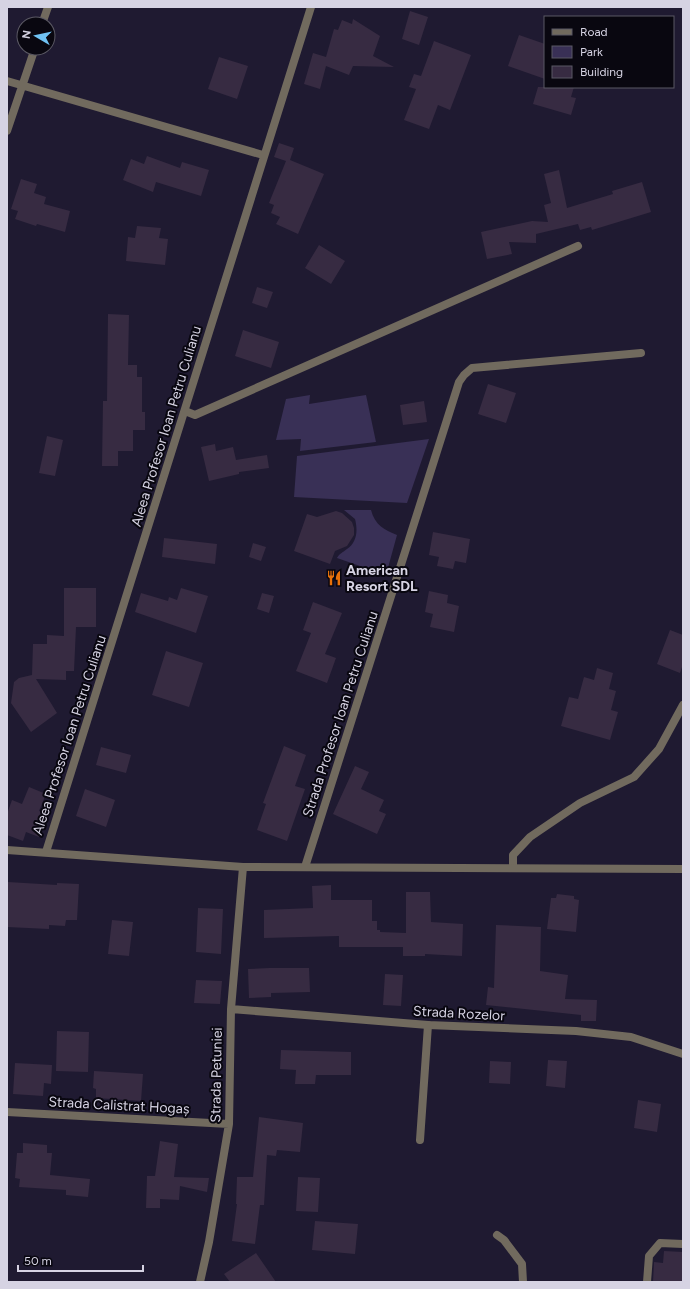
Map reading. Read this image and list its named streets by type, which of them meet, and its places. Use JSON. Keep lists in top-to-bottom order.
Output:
{
  "streets": {
    "street": [
      "Aleea Profesor Ioan Petru Culianu",
      "Strada Profesor Ioan Petru Culianu",
      "Strada Rozelor",
      "Strada Petuniei",
      "Strada Calistrat Hogaș"
    ]
  },
  "crossings": [
    ["Strada Rozelor", "Strada Petuniei"],
    ["Strada Petuniei", "Strada Calistrat Hogaș"]
  ],
  "places": {
    "restaurant": ["American Resort SDL"]
  },
  "legend": ["Road", "Park", "Building"],
  "scale_bar": "50 m",
  "north": "left"
}
